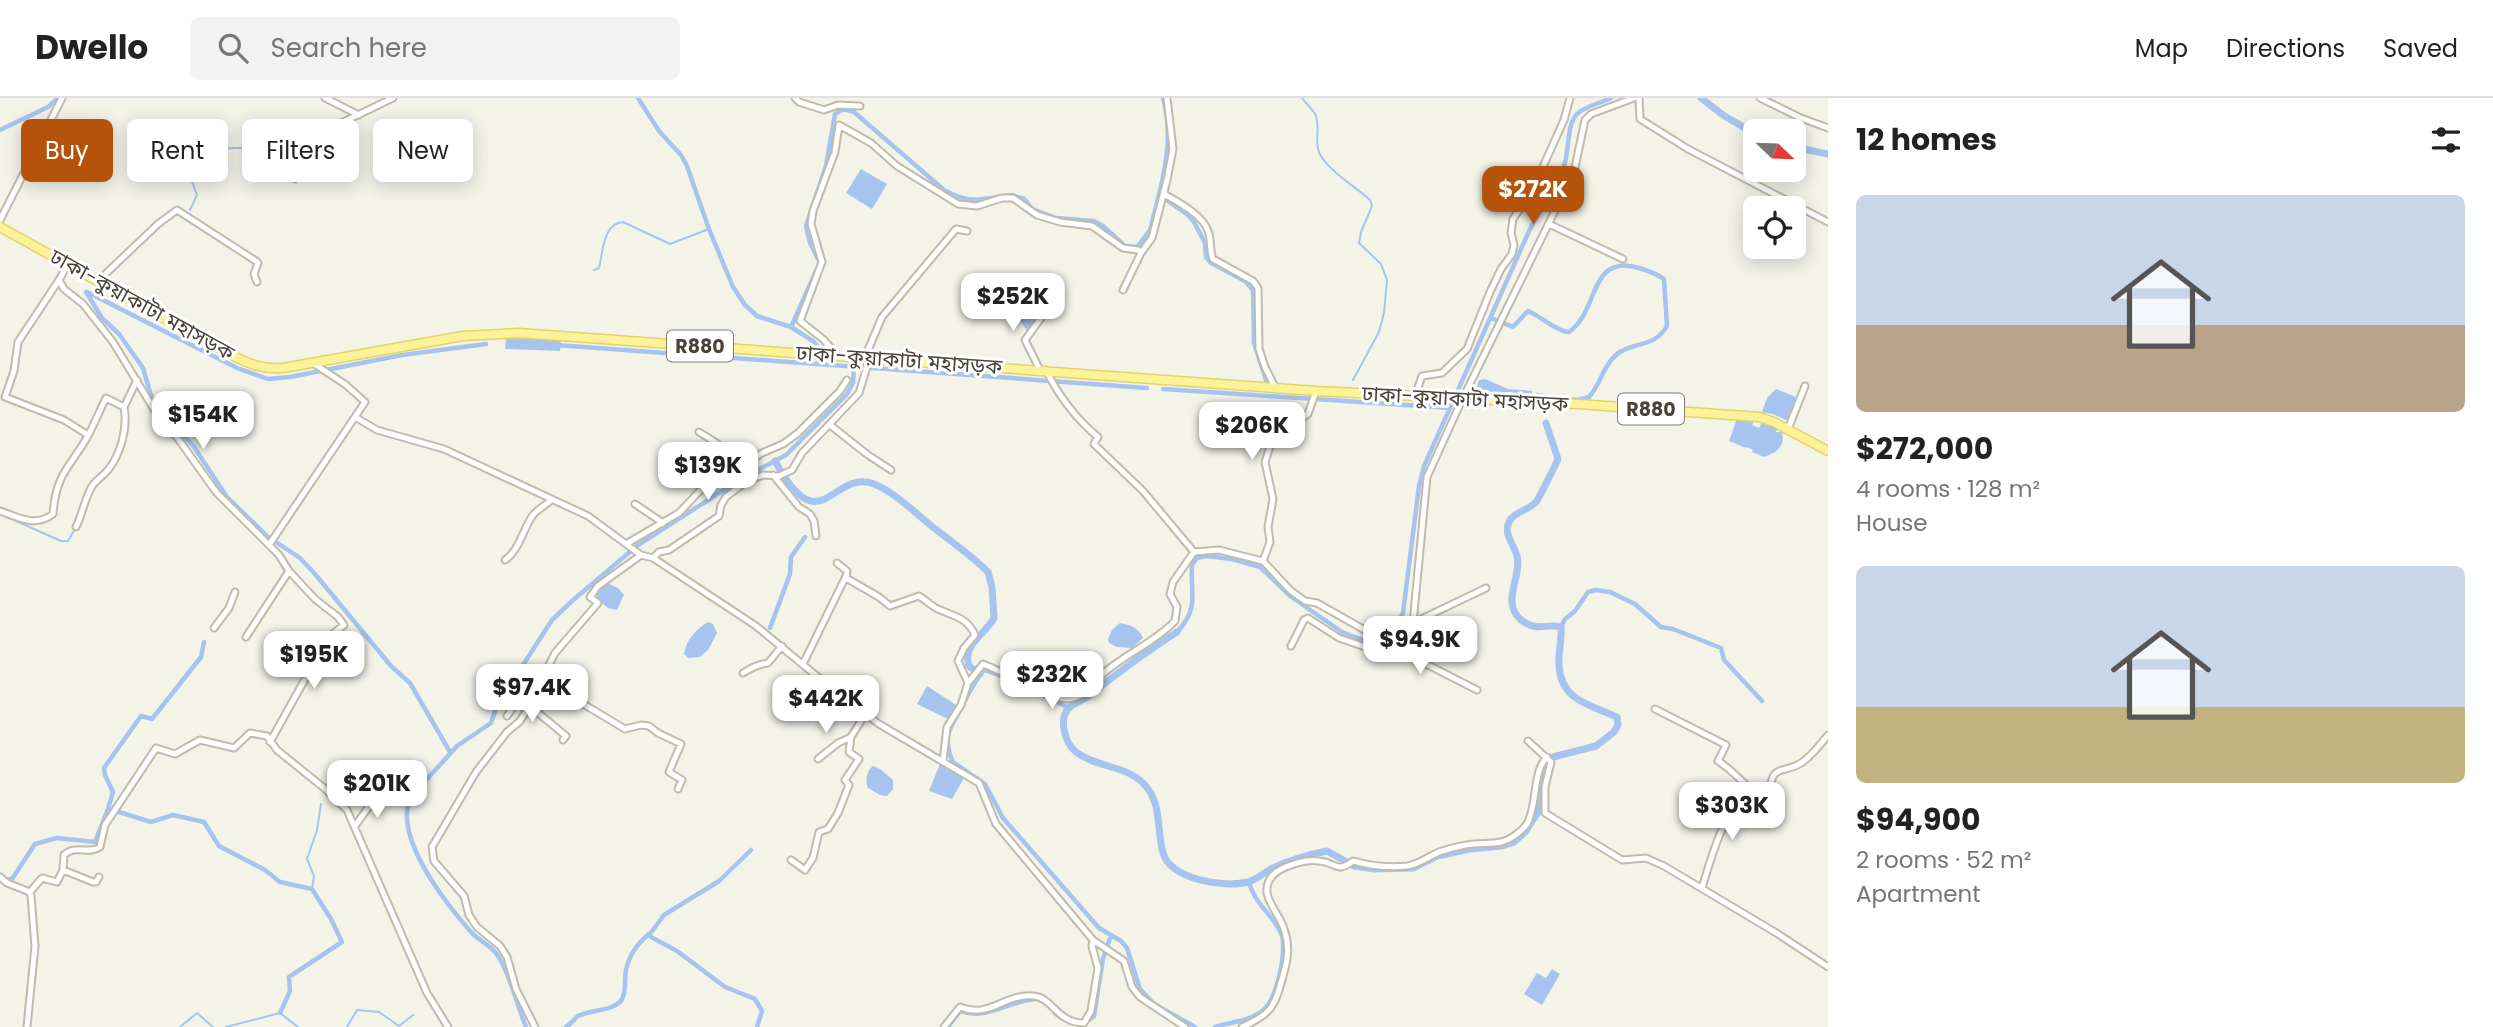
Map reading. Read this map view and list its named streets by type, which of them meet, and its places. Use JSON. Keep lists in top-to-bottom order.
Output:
{
  "streets": {
    "main road": ["ঢাকা-কুয়াকাটা মহাসড়ক", "R880"]
  },
  "north": "bottom right",
  "page": {
    "header": "Dwello",
    "search": "Search here",
    "nav": ["Map", "Directions", "Saved"],
    "heading": "12 homes",
    "chip": [
      "Buy",
      "Rent",
      "Filters",
      "New"
    ],
    "price": [
      "$272K",
      "$252K",
      "$154K",
      "$206K",
      "$139K",
      "$94.9K",
      "$195K",
      "$232K",
      "$97.4K",
      "$442K",
      "$201K",
      "$303K"
    ],
    "list": [
      {
        "name": "$272,000",
        "note": "4 rooms · 128 m² · House"
      },
      {
        "name": "$94,900",
        "note": "2 rooms · 52 m² · Apartment"
      }
    ]
  }
}
